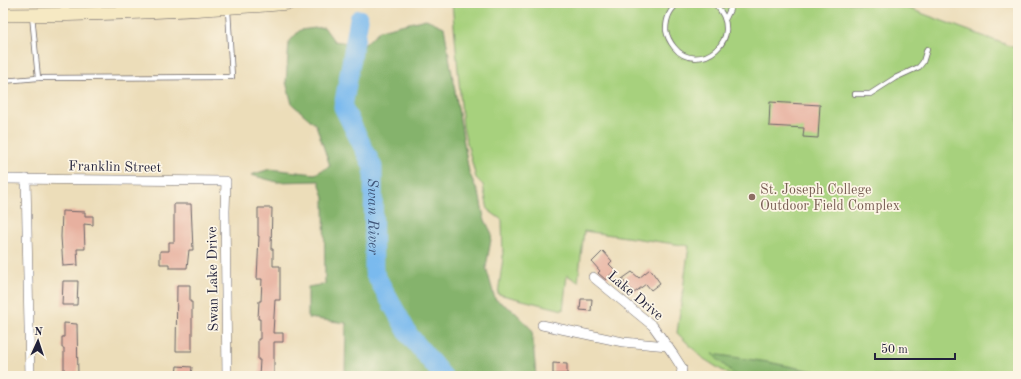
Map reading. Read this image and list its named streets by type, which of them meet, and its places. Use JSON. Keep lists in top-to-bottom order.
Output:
{
  "streets": {
    "street": ["Franklin Street", "Swan Lake Drive", "Lake Drive"]
  },
  "crossings": [
    ["Franklin Street", "Swan Lake Drive"]
  ],
  "water": ["Swan River"],
  "places": ["St. Joseph College Outdoor Field Complex"],
  "scale_bar": "50 m",
  "north": "top"
}
